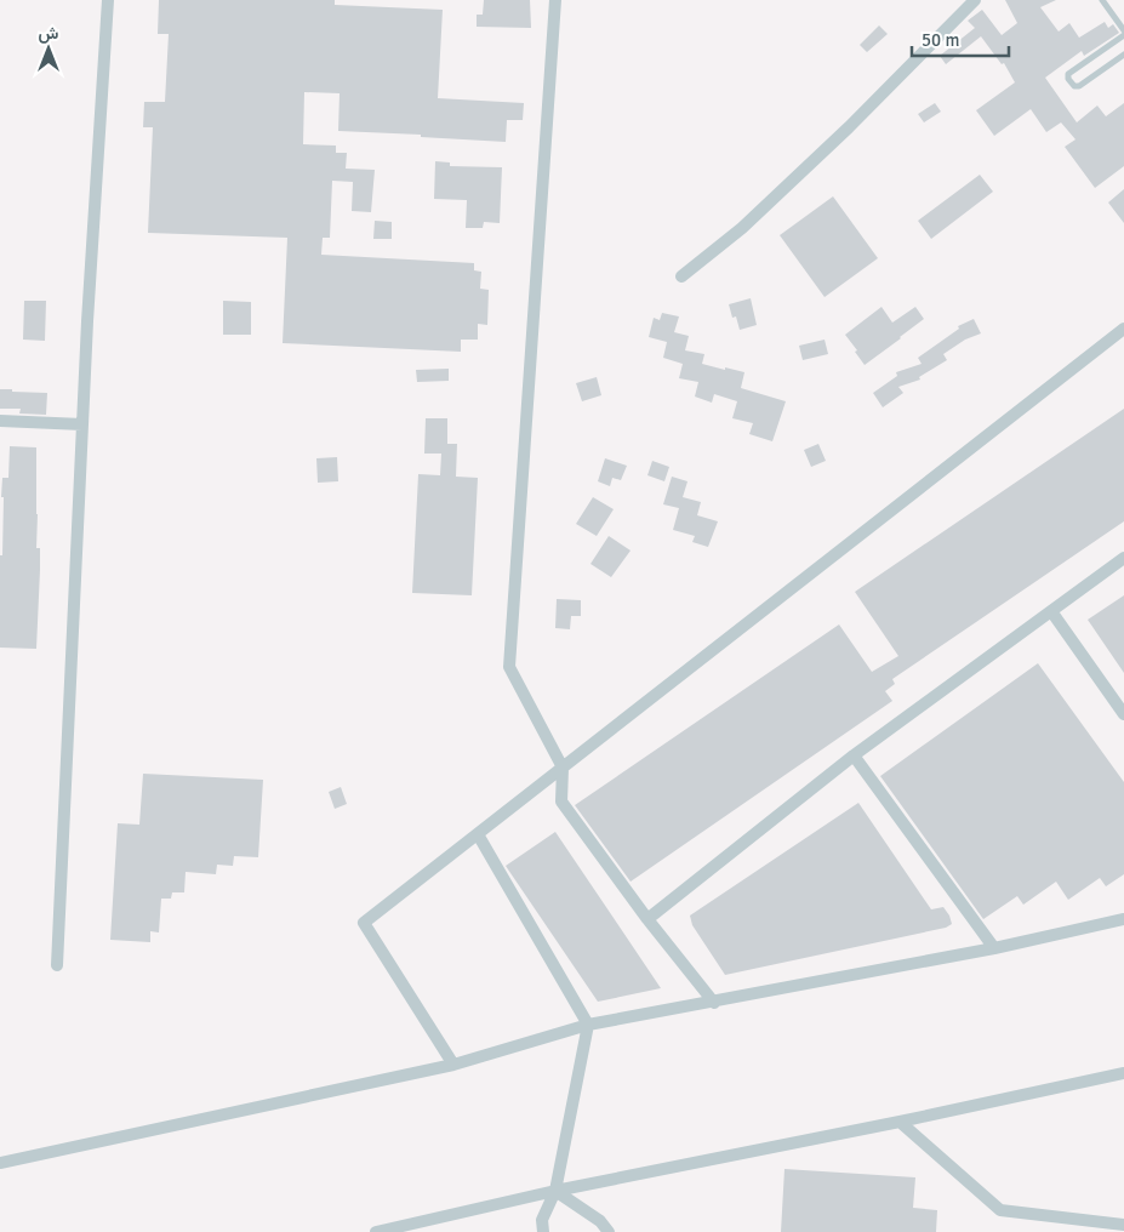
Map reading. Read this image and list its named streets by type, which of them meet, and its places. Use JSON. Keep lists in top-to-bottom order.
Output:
{
  "scale_bar": "50 m",
  "north": "top"
}
